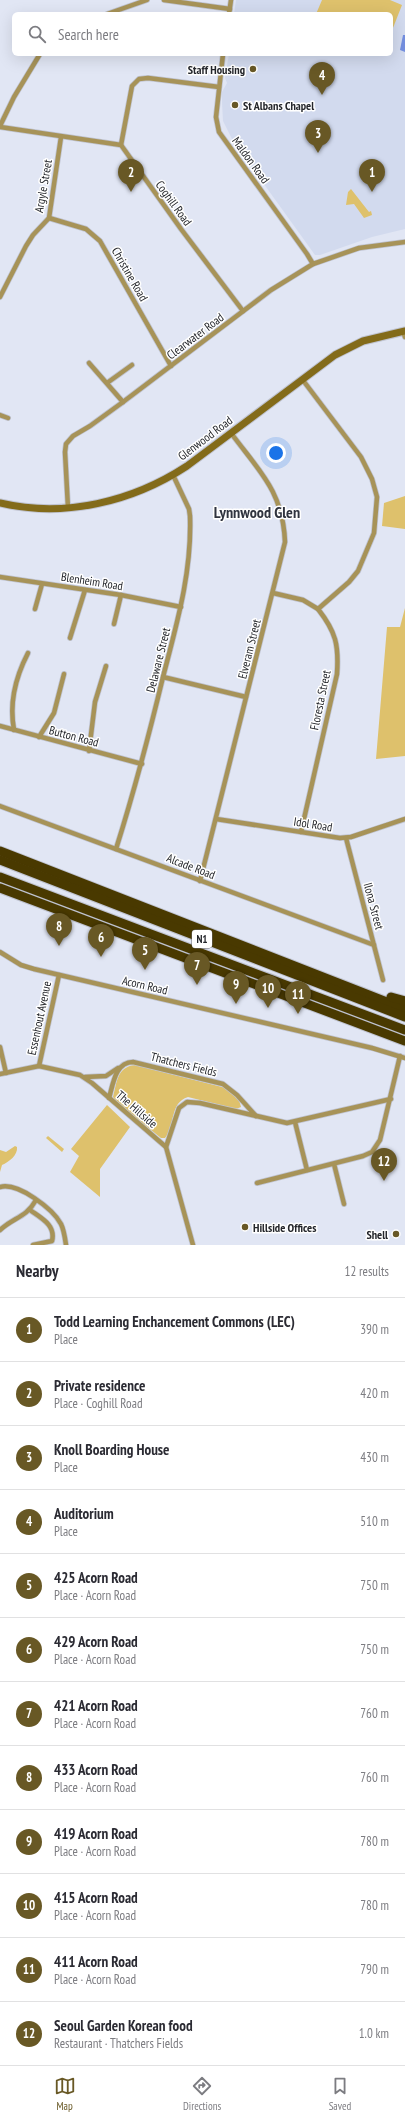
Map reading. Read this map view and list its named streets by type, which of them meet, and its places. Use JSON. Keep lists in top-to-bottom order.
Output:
{
  "streets": {
    "highway": ["N1"],
    "street": [
      "Maldon Road",
      "Argyle Street",
      "Coghill Road",
      "Christine Road",
      "Clearwater Road",
      "Glenwood Road",
      "Blenheim Road",
      "Elveram Street",
      "Delaware Street",
      "Floresta Street",
      "Button Road",
      "Idol Road",
      "Alcade Road",
      "Ilona Street",
      "Acorn Road",
      "Essenhout Avenue",
      "Thatchers Fields",
      "The Hillside"
    ]
  },
  "crossings": [
    ["Maldon Road", "Clearwater Road"],
    ["Argyle Street", "Christine Road"],
    ["Coghill Road", "Clearwater Road"],
    ["Christine Road", "Clearwater Road"],
    ["Clearwater Road", "Glenwood Road"],
    ["Glenwood Road", "Elveram Street"],
    ["Glenwood Road", "Delaware Street"],
    ["Blenheim Road", "Delaware Street"],
    ["Elveram Street", "Idol Road"],
    ["Elveram Street", "Alcade Road"],
    ["Delaware Street", "Button Road"],
    ["Delaware Street", "Alcade Road"],
    ["Floresta Street", "Idol Road"],
    ["Idol Road", "Ilona Street"],
    ["Alcade Road", "Ilona Street"],
    ["Acorn Road", "Essenhout Avenue"],
    ["Essenhout Avenue", "The Hillside"],
    ["Thatchers Fields", "The Hillside"]
  ],
  "districts": ["Lynnwood Glen"],
  "places": [
    "Staff Housing",
    "St Albans Chapel",
    "Hillside Offices",
    "Shell"
  ],
  "page": {
    "search": "Search here",
    "pins": [
      "4",
      "3",
      "1",
      "2",
      "8",
      "6",
      "5",
      "7",
      "9",
      "10",
      "11",
      "12"
    ],
    "heading": ["Nearby", "12 results"],
    "list": [
      {
        "mark": "1",
        "name": "Todd Learning Enchancement Commons (LEC)",
        "note": "Place",
        "value": "390 m"
      },
      {
        "mark": "2",
        "name": "Private residence",
        "note": "Place · Coghill Road",
        "value": "420 m"
      },
      {
        "mark": "3",
        "name": "Knoll Boarding House",
        "note": "Place",
        "value": "430 m"
      },
      {
        "mark": "4",
        "name": "Auditorium",
        "note": "Place",
        "value": "510 m"
      },
      {
        "mark": "5",
        "name": "425 Acorn Road",
        "note": "Place · Acorn Road",
        "value": "750 m"
      },
      {
        "mark": "6",
        "name": "429 Acorn Road",
        "note": "Place · Acorn Road",
        "value": "750 m"
      },
      {
        "mark": "7",
        "name": "421 Acorn Road",
        "note": "Place · Acorn Road",
        "value": "760 m"
      },
      {
        "mark": "8",
        "name": "433 Acorn Road",
        "note": "Place · Acorn Road",
        "value": "760 m"
      },
      {
        "mark": "9",
        "name": "419 Acorn Road",
        "note": "Place · Acorn Road",
        "value": "780 m"
      },
      {
        "mark": "10",
        "name": "415 Acorn Road",
        "note": "Place · Acorn Road",
        "value": "780 m"
      },
      {
        "mark": "11",
        "name": "411 Acorn Road",
        "note": "Place · Acorn Road",
        "value": "790 m"
      },
      {
        "mark": "12",
        "name": "Seoul Garden Korean food",
        "note": "Restaurant · Thatchers Fields",
        "value": "1.0 km"
      }
    ],
    "nav": ["Map", "Directions", "Saved"]
  }
}
